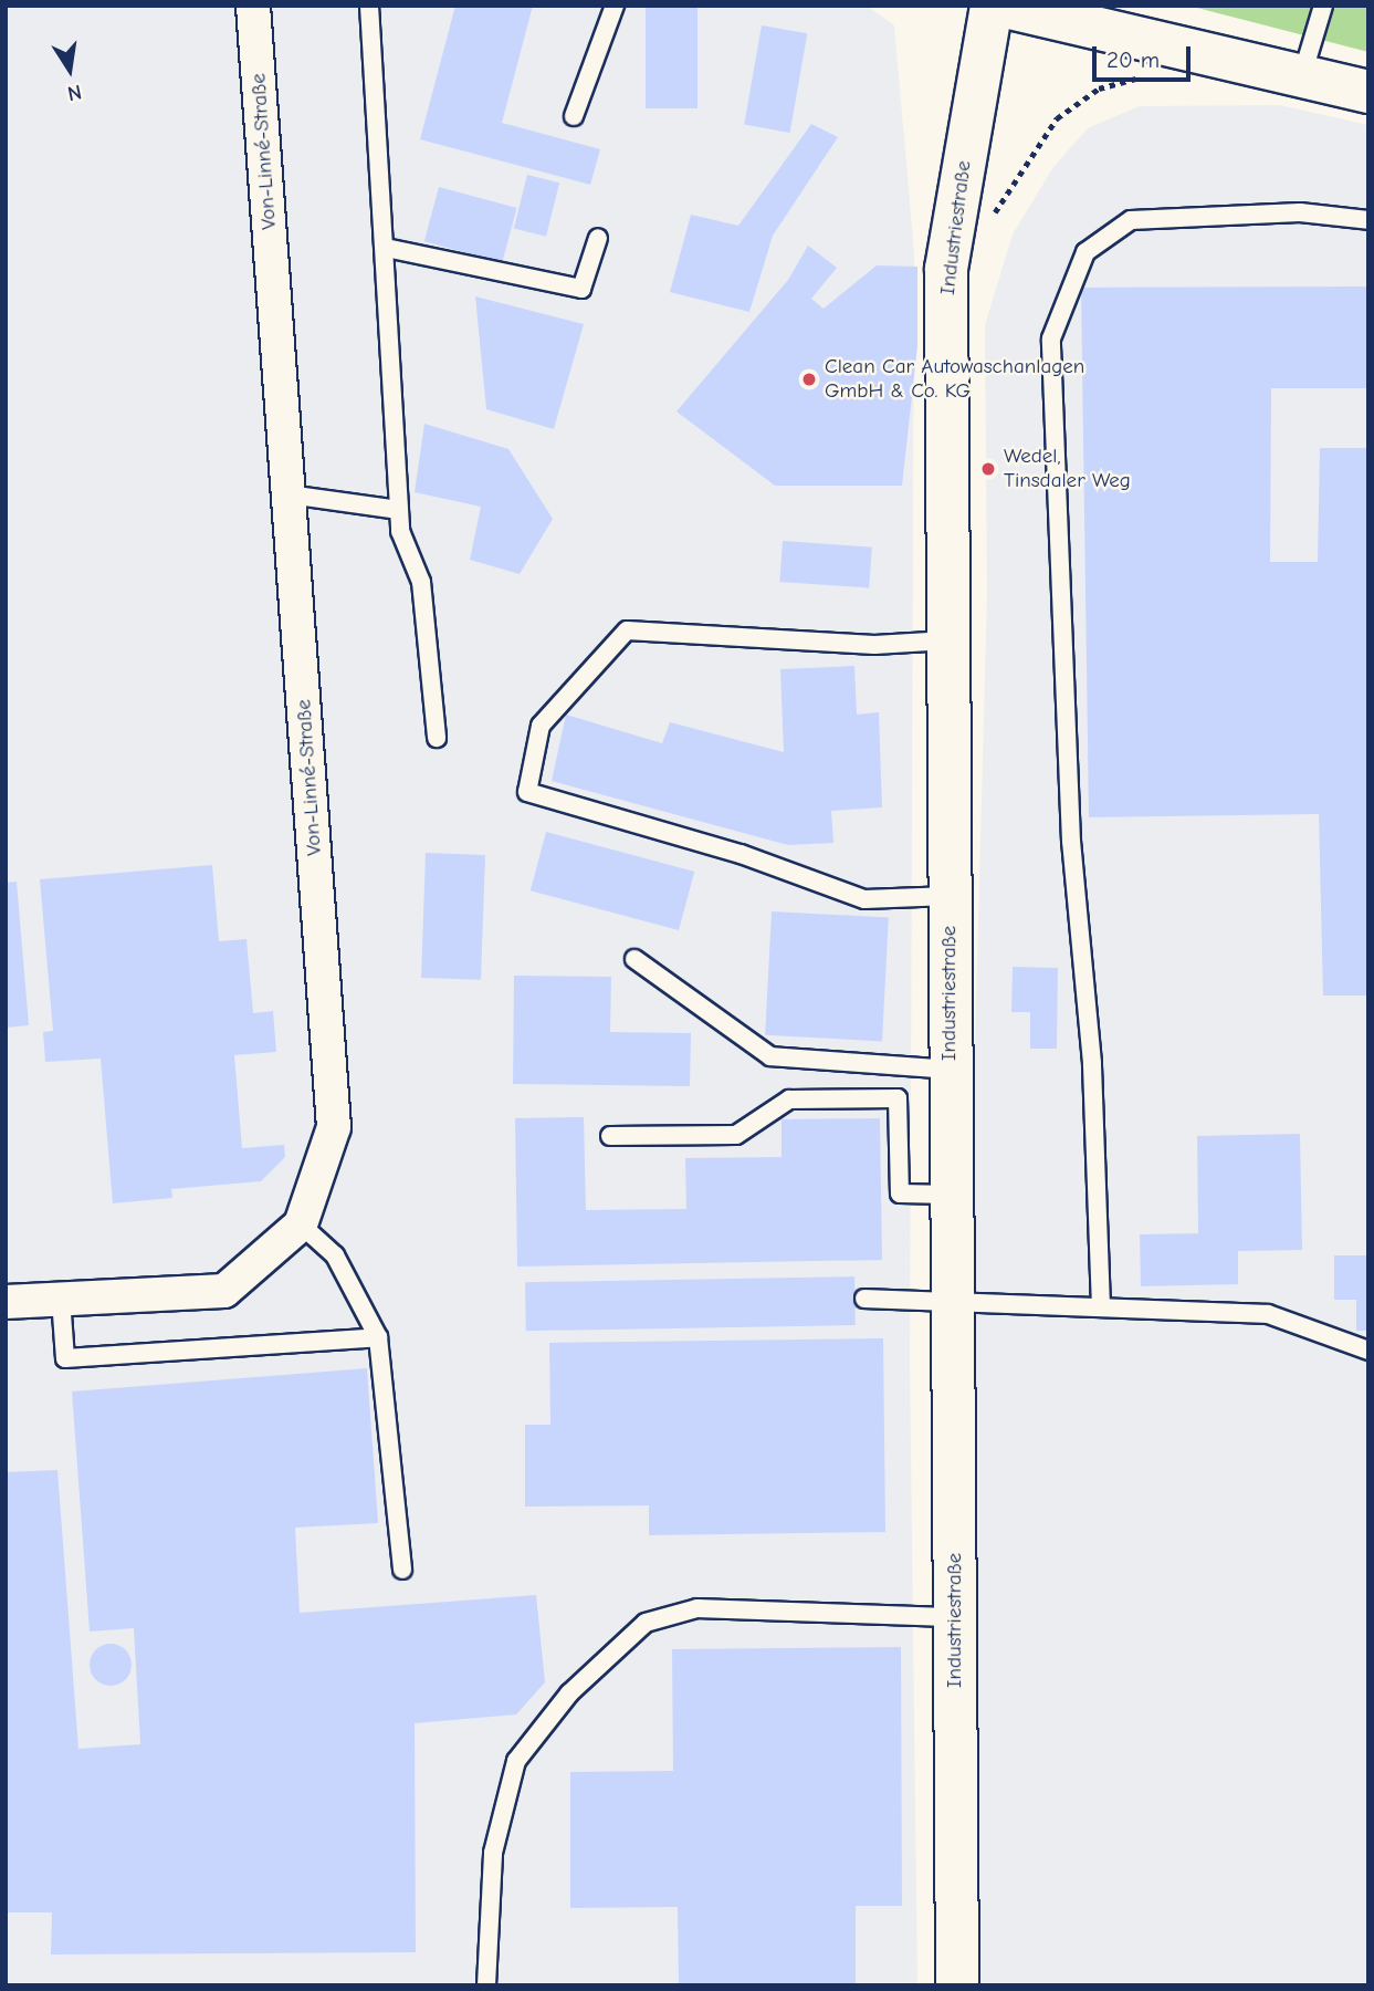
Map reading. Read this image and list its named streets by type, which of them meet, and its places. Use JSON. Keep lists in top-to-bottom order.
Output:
{
  "streets": {
    "street": ["Von-Linné-Straße", "Industriestraße"]
  },
  "places": ["Clean Car Autowaschanlagen GmbH & Co. KG", "Wedel, Tinsdaler Weg"],
  "scale_bar": "20 m",
  "north": "bottom"
}
